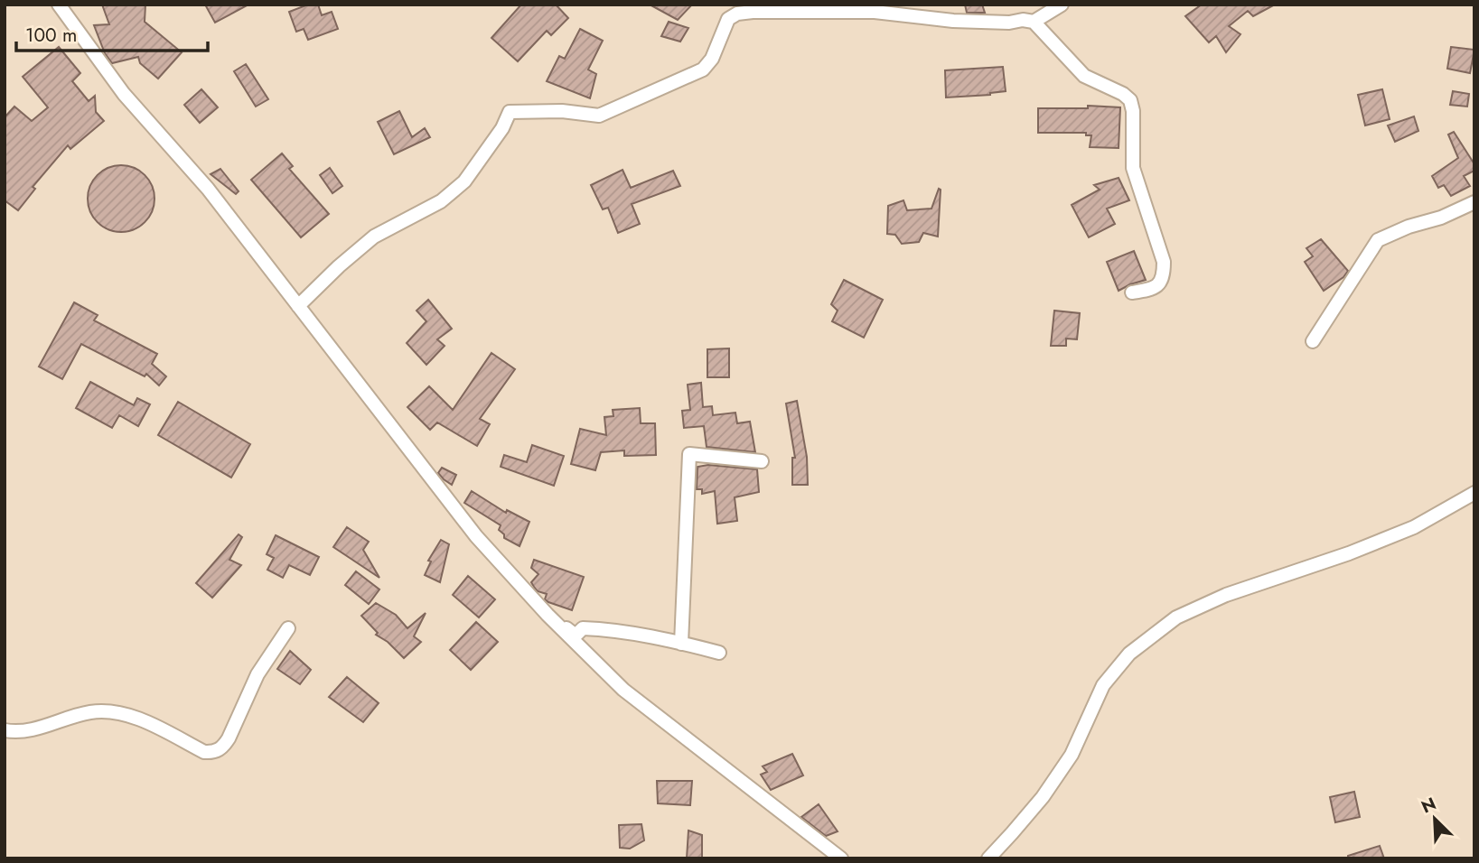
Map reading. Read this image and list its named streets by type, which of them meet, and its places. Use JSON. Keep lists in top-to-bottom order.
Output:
{
  "scale_bar": "100 m",
  "north": "top left"
}
